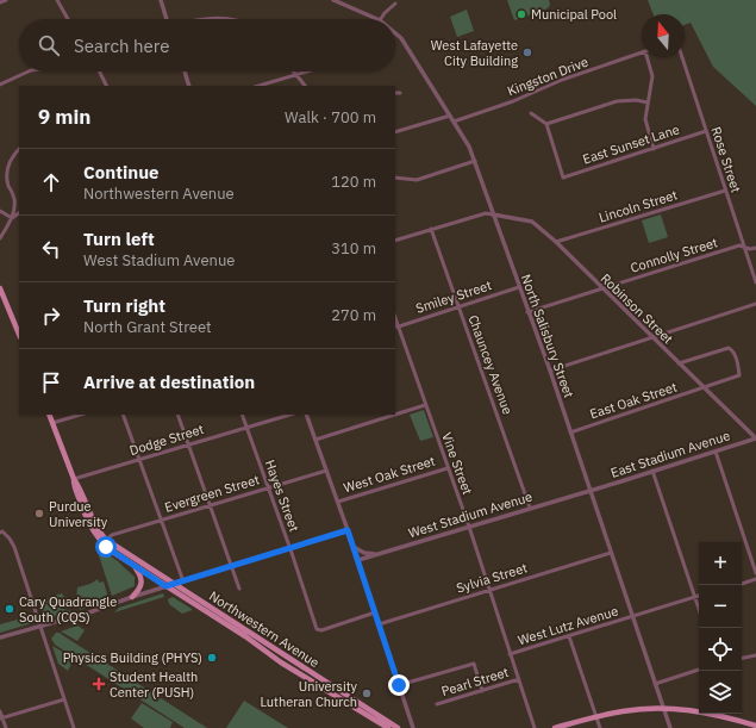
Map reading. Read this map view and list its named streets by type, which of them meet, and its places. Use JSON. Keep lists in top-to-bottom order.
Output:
{
  "streets": {
    "main road": ["Northwestern Avenue"],
    "street": [
      "Kingston Drive",
      "East Sunset Lane",
      "Rose Street",
      "Lincoln Street",
      "Connolly Street",
      "Smiley Street",
      "Robinson Street",
      "North Salisbury Street",
      "Chauncey Avenue",
      "East Oak Street",
      "Dodge Street",
      "East Stadium Avenue",
      "Vine Street",
      "West Oak Street",
      "Evergreen Street",
      "Hayes Street",
      "West Stadium Avenue",
      "Sylvia Street",
      "West Lutz Avenue",
      "Pearl Street"
    ]
  },
  "crossings": [
    ["Kingston Drive", "North Salisbury Street"],
    ["East Sunset Lane", "Rose Street"],
    ["Rose Street", "Lincoln Street"],
    ["Rose Street", "Connolly Street"],
    ["Lincoln Street", "Robinson Street"],
    ["Connolly Street", "Robinson Street"],
    ["Connolly Street", "North Salisbury Street"],
    ["Smiley Street", "North Salisbury Street"],
    ["Smiley Street", "Chauncey Avenue"],
    ["Smiley Street", "Vine Street"],
    ["Robinson Street", "North Salisbury Street"],
    ["Robinson Street", "East Oak Street"],
    ["Robinson Street", "East Stadium Avenue"],
    ["North Salisbury Street", "East Oak Street"],
    ["North Salisbury Street", "East Stadium Avenue"],
    ["North Salisbury Street", "West Stadium Avenue"],
    ["North Salisbury Street", "Sylvia Street"],
    ["North Salisbury Street", "West Lutz Avenue"],
    ["Chauncey Avenue", "West Stadium Avenue"],
    ["Dodge Street", "Hayes Street"],
    ["Dodge Street", "Northwestern Avenue"],
    ["East Stadium Avenue", "West Stadium Avenue"],
    ["Vine Street", "West Oak Street"],
    ["Vine Street", "West Stadium Avenue"],
    ["Vine Street", "Sylvia Street"],
    ["Vine Street", "West Lutz Avenue"],
    ["Vine Street", "Pearl Street"],
    ["Evergreen Street", "Hayes Street"],
    ["Evergreen Street", "Northwestern Avenue"]
  ],
  "places": {
    "other": [
      "Municipal Pool",
      "West Lafayette City Building",
      "Purdue University",
      "Cary Quadrangle South (CQS)",
      "Physics Building (PHYS)",
      "University Lutheran Church"
    ],
    "health": ["Student Health Center (PUSH)"]
  },
  "north": "top",
  "page": {
    "search": "Search here",
    "heading": ["9 min", "Walk · 700 m"],
    "list": [
      ["Continue", "Northwestern Avenue", "120 m"],
      ["Turn left", "West Stadium Avenue", "310 m"],
      ["Turn right", "North Grant Street", "270 m"],
      "Arrive at destination"
    ],
    "map_buttons": ["+", "−"]
  }
}
